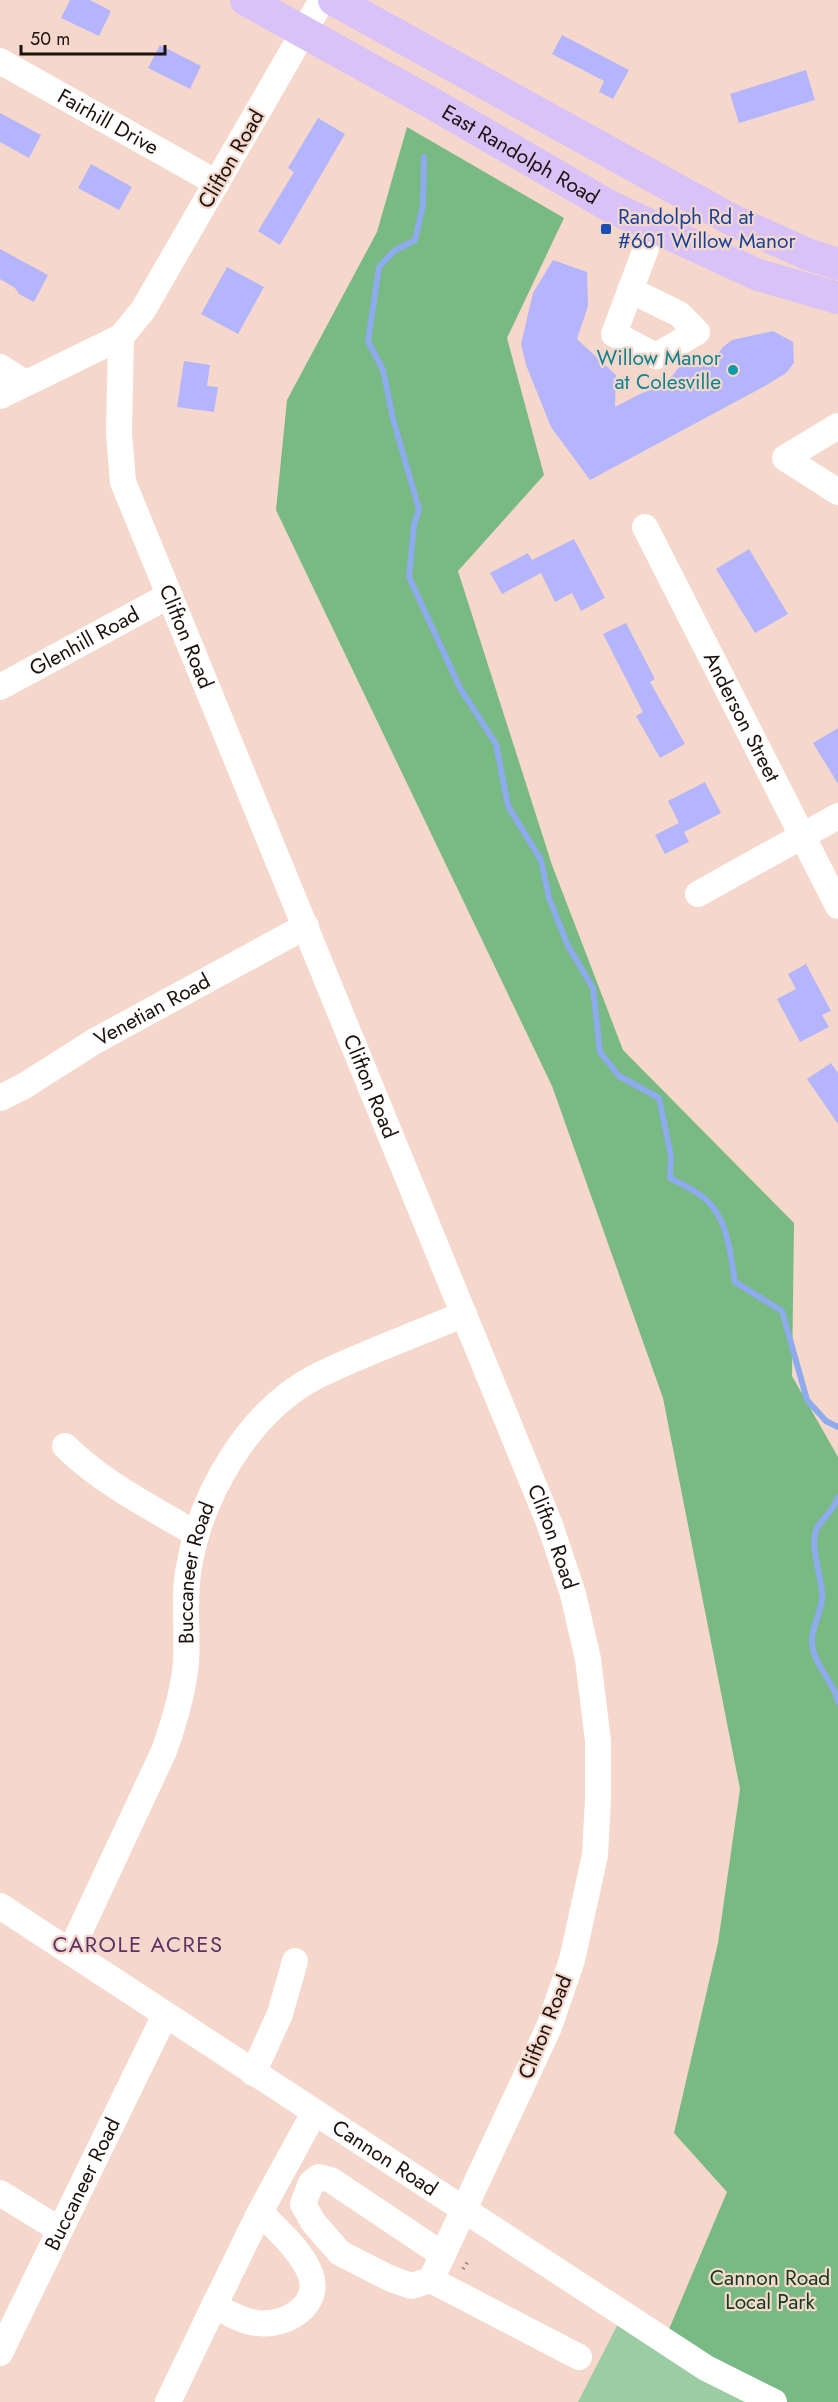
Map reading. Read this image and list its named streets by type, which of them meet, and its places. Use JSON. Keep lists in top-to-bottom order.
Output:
{
  "streets": {
    "main road": ["East Randolph Road"],
    "street": [
      "Fairhill Drive",
      "Clifton Road",
      "Glenhill Road",
      "Anderson Street",
      "Venetian Road",
      "Buccaneer Road",
      "Cannon Road"
    ]
  },
  "crossings": [
    ["Fairhill Drive", "Clifton Road"],
    ["East Randolph Road", "Clifton Road"],
    ["Clifton Road", "Glenhill Road"],
    ["Clifton Road", "Venetian Road"],
    ["Clifton Road", "Buccaneer Road"],
    ["Clifton Road", "Cannon Road"],
    ["Buccaneer Road", "Cannon Road"]
  ],
  "districts": ["CAROLE ACRES"],
  "parks": ["Cannon Road Local Park"],
  "places": {
    "transit": ["Randolph Rd at #601 Willow Manor"],
    "other": ["Willow Manor at Colesville"]
  },
  "scale_bar": "50 m"
}
